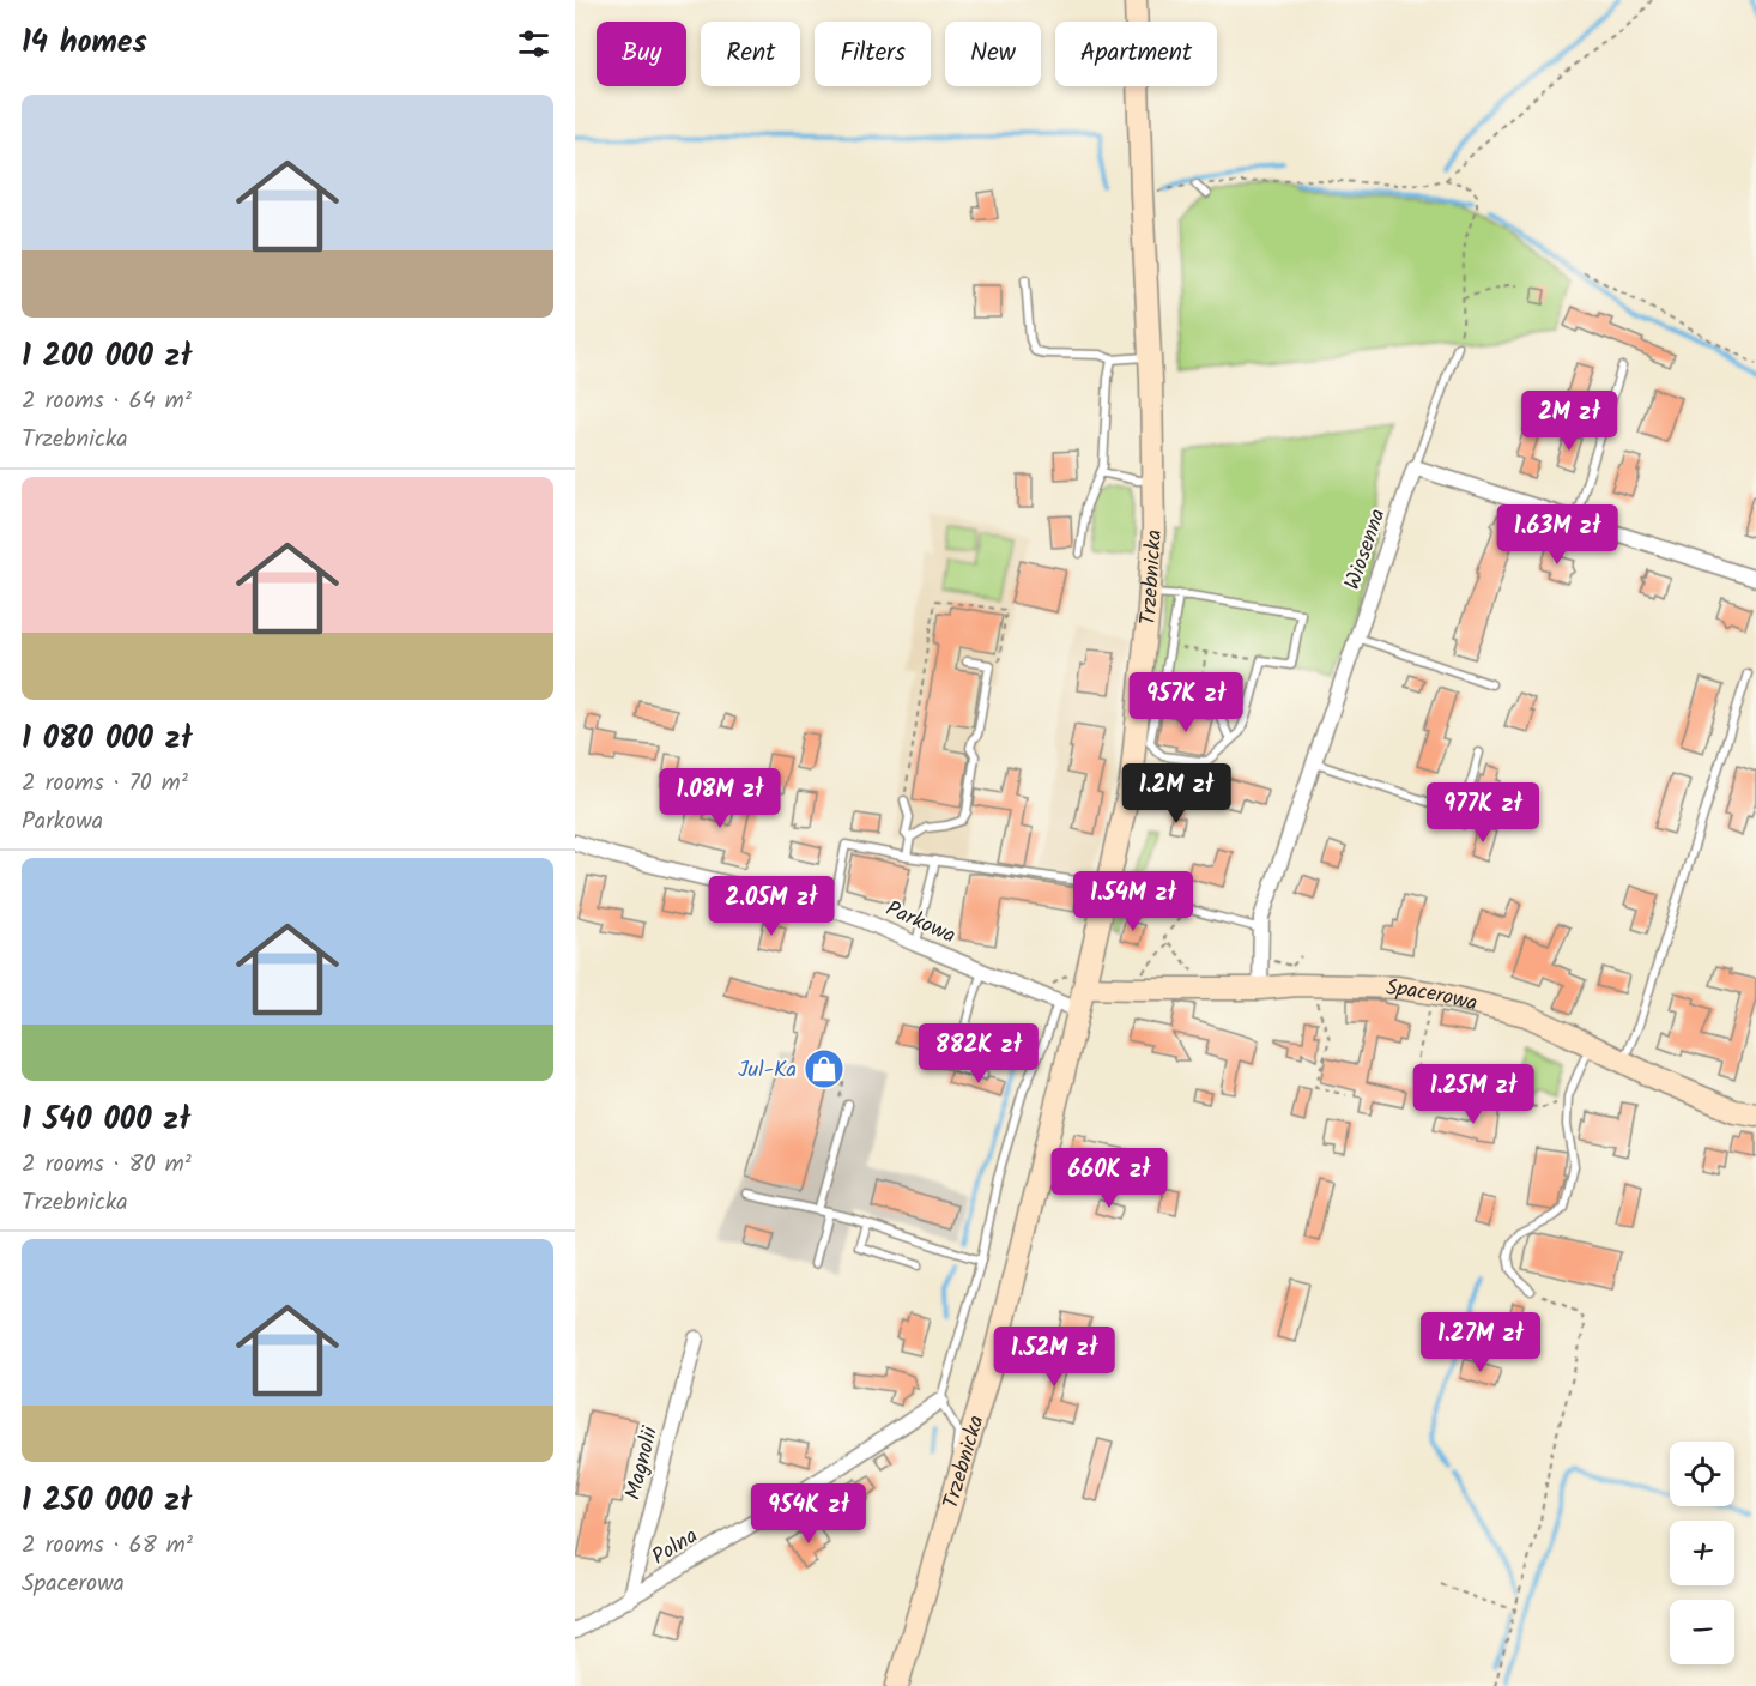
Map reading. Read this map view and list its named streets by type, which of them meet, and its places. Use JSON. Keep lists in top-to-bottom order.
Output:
{
  "streets": {
    "main road": ["Trzebnicka", "Spacerowa"],
    "street": [
      "Wiosenna",
      "Parkowa",
      "Magnolii",
      "Polna"
    ]
  },
  "crossings": [
    ["Wiosenna", "Spacerowa"],
    ["Trzebnicka", "Parkowa"],
    ["Trzebnicka", "Spacerowa"],
    ["Magnolii", "Polna"]
  ],
  "places": {
    "shop": ["Jul-Ka"]
  },
  "page": {
    "heading": "14 homes",
    "chip": [
      "Buy",
      "Rent",
      "Filters",
      "New",
      "Apartment"
    ],
    "list": [
      {
        "name": "1 200 000 zł",
        "note": "2 rooms · 64 m² · Trzebnicka"
      },
      {
        "name": "1 080 000 zł",
        "note": "2 rooms · 70 m² · Parkowa"
      },
      {
        "name": "1 540 000 zł",
        "note": "2 rooms · 80 m² · Trzebnicka"
      },
      {
        "name": "1 250 000 zł",
        "note": "2 rooms · 68 m² · Spacerowa"
      }
    ],
    "price": [
      "2M zł",
      "1.63M zł",
      "957K zł",
      "1.2M zł",
      "1.08M zł",
      "977K zł",
      "1.54M zł",
      "2.05M zł",
      "882K zł",
      "1.25M zł",
      "660K zł",
      "1.27M zł",
      "1.52M zł",
      "954K zł"
    ],
    "map_buttons": ["+", "−"]
  }
}
